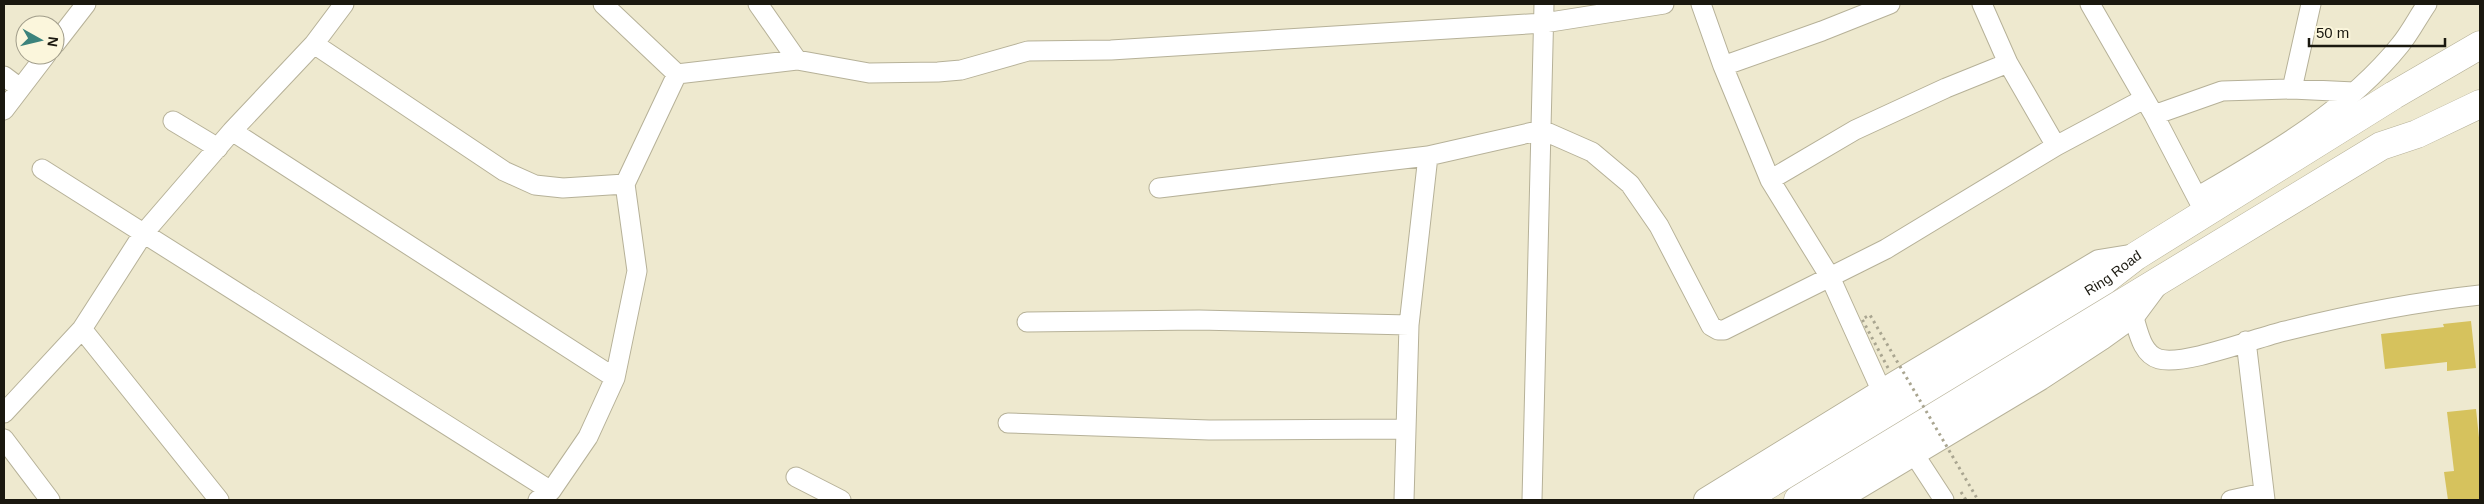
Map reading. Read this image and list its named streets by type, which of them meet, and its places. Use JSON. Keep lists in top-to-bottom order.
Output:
{
  "streets": {
    "highway": ["Ring Road"]
  },
  "scale_bar": "50 m",
  "north": "right"
}
